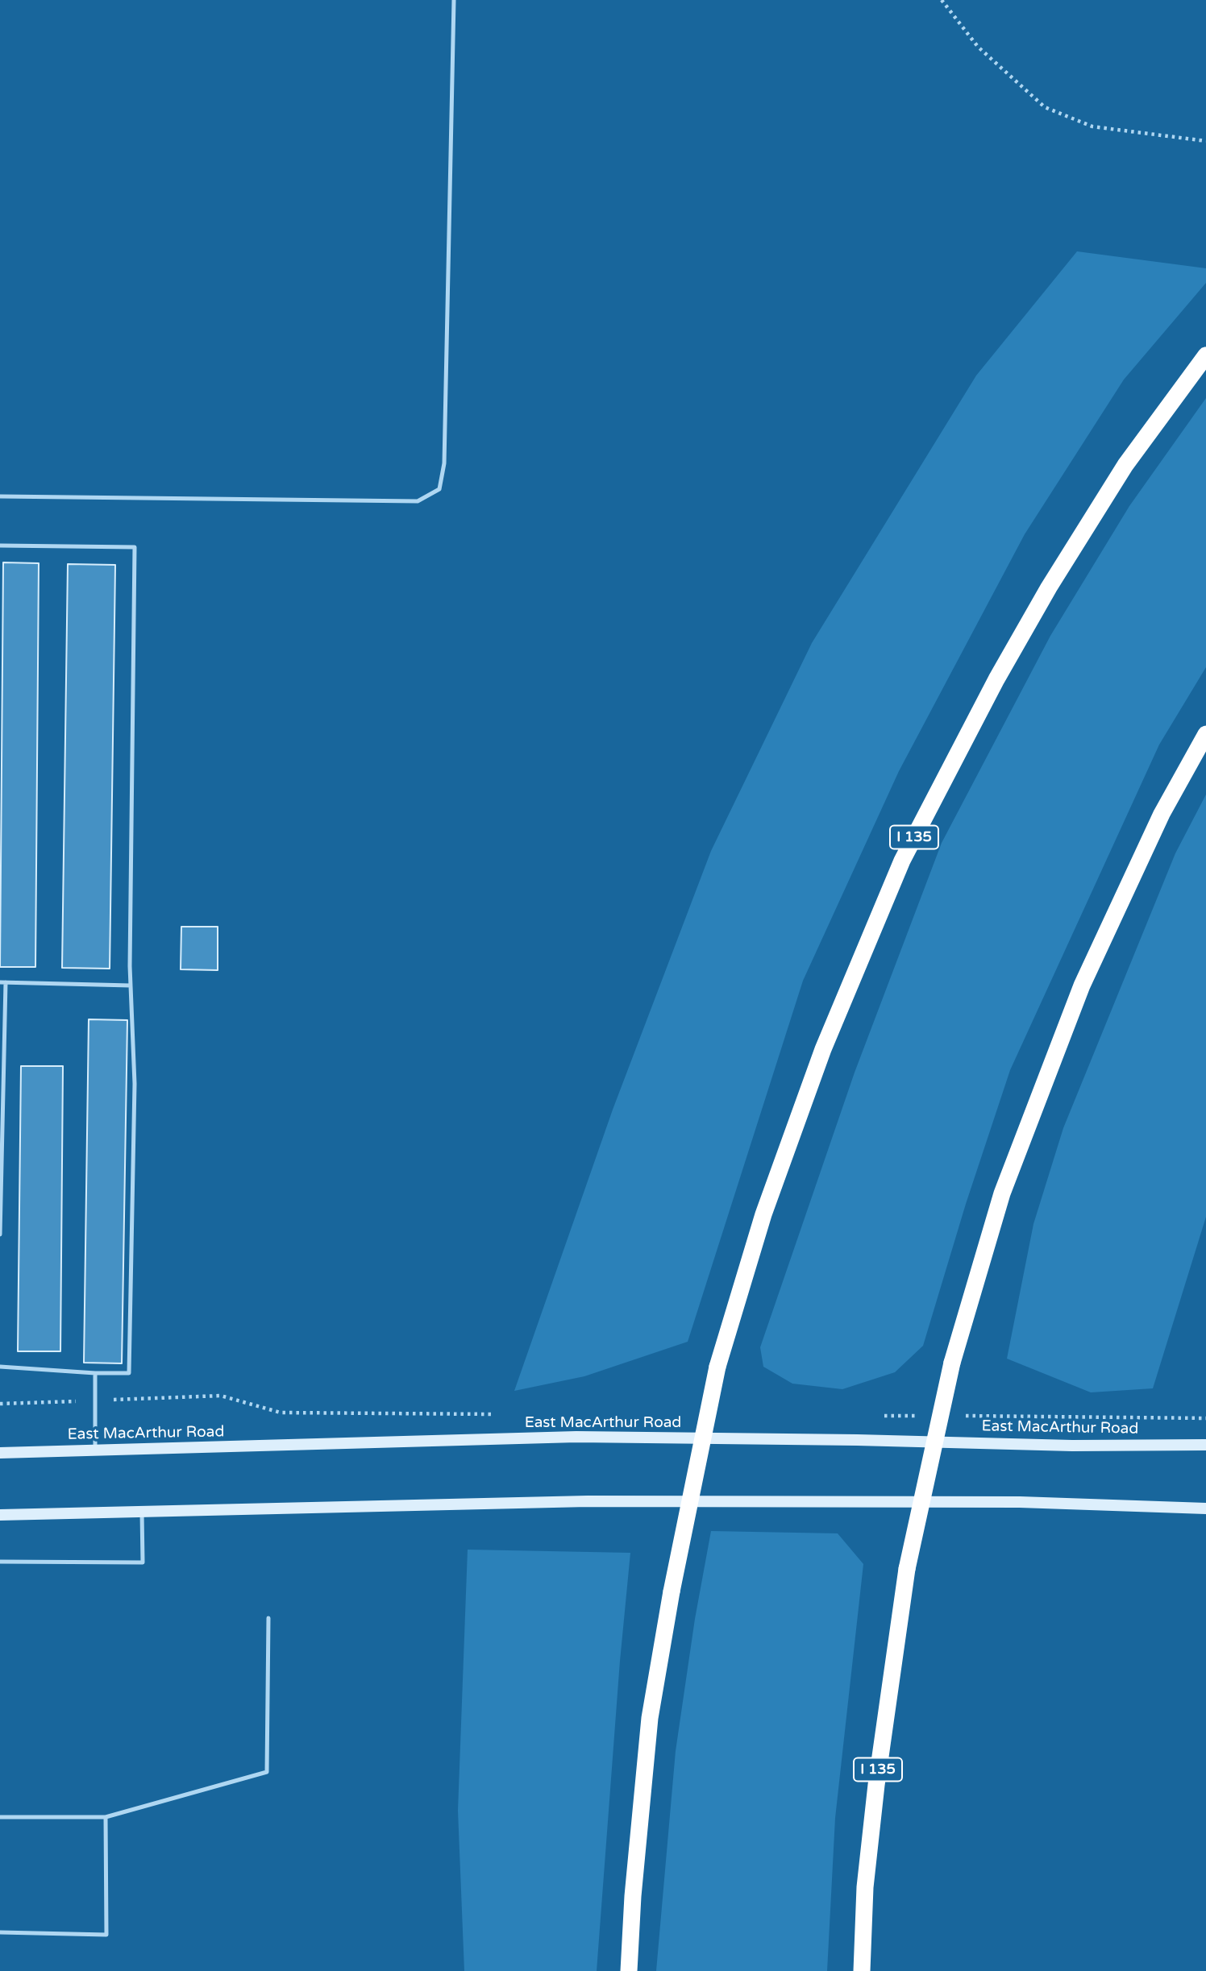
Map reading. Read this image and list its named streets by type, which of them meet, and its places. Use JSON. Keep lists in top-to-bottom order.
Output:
{
  "streets": {
    "highway": ["I 135"],
    "street": ["East MacArthur Road"]
  }
}
